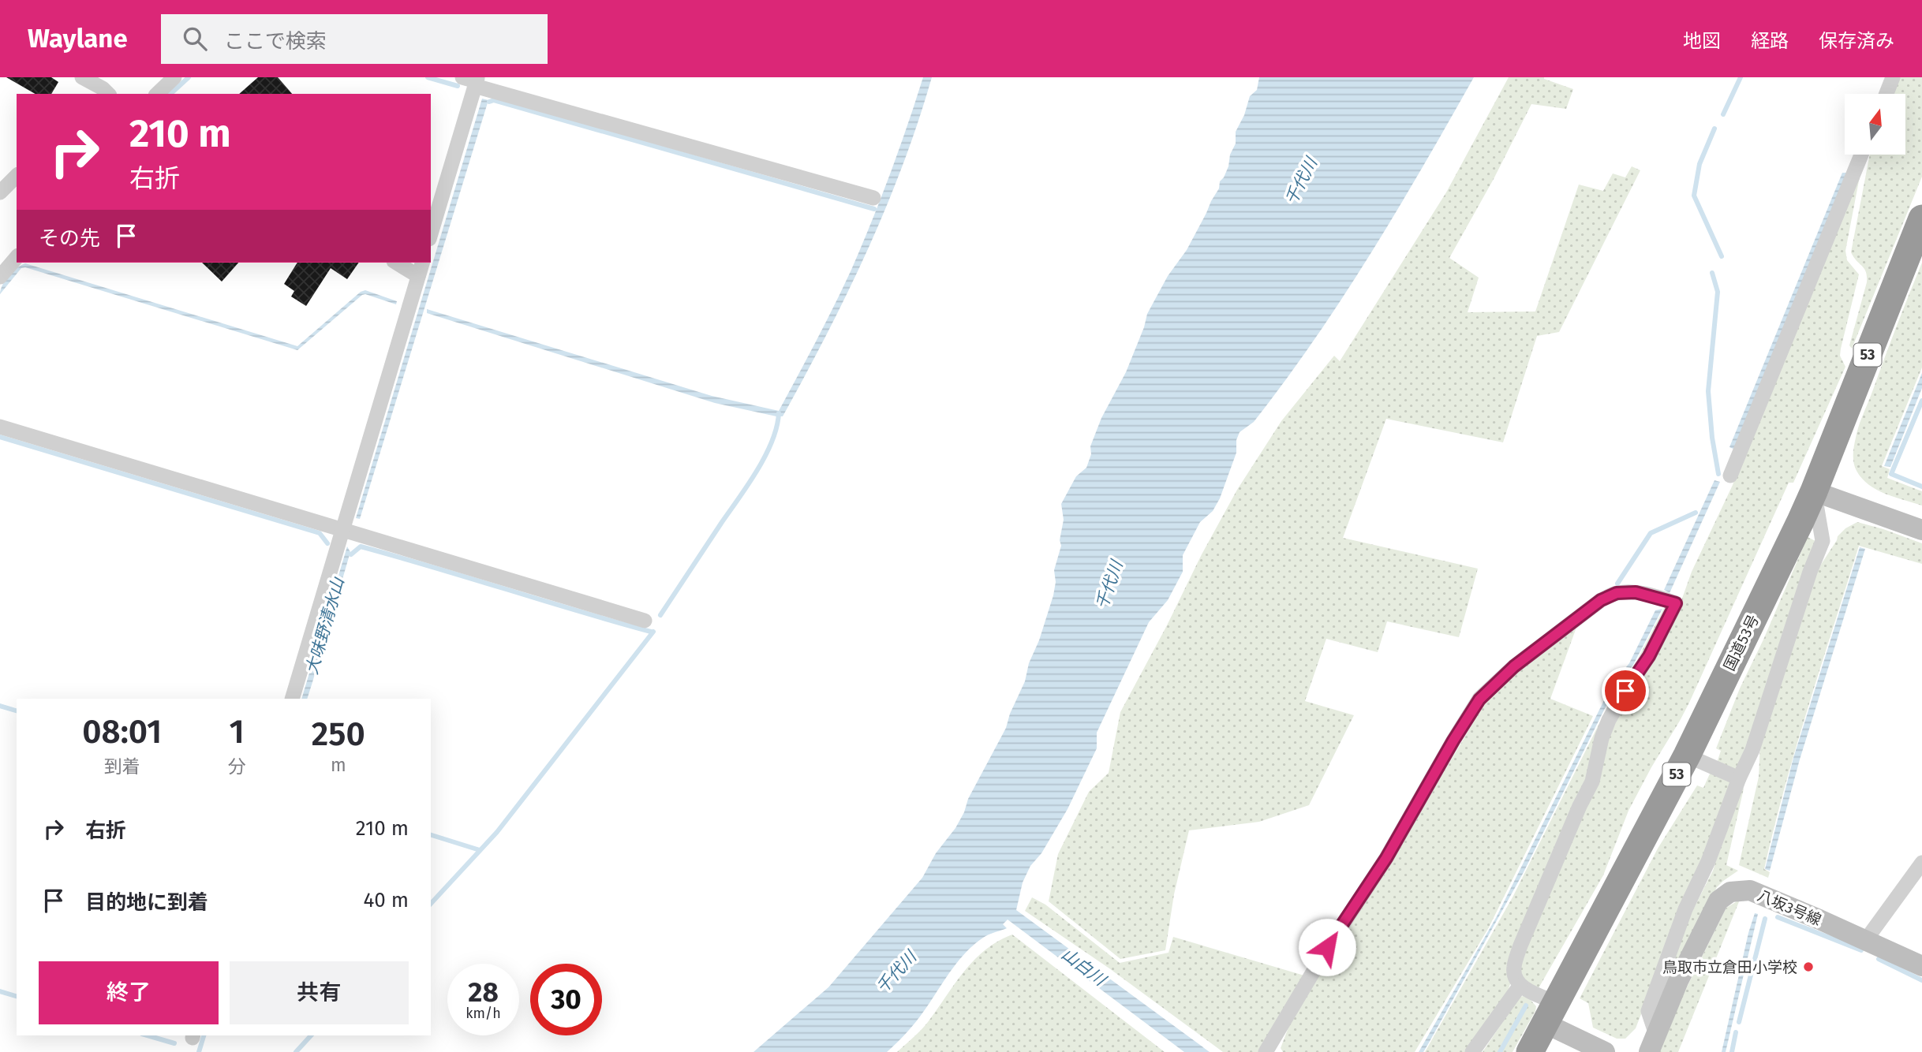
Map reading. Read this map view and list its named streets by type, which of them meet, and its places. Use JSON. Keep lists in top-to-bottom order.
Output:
{
  "streets": {
    "highway": ["53", "国道53号"],
    "street": ["八坂3号線"]
  },
  "water": ["千代川", "大味野清水山", "山白川"],
  "places": ["鳥取市立倉田小学校"],
  "north": "top",
  "page": {
    "header": "Waylane",
    "search": "ここで検索",
    "nav": ["地図", "経路", "保存済み"],
    "turn": ["210 m", "右折"],
    "then": "その先",
    "eta": [
      "08:01",
      "到着",
      "1",
      "分",
      "250",
      "m"
    ],
    "list": [
      {
        "name": "右折",
        "value": "210 m"
      },
      {
        "name": "目的地に到着",
        "value": "40 m"
      }
    ],
    "buttons": ["終了", "共有"],
    "speed": "28 km/h",
    "limit": "30"
  }
}
